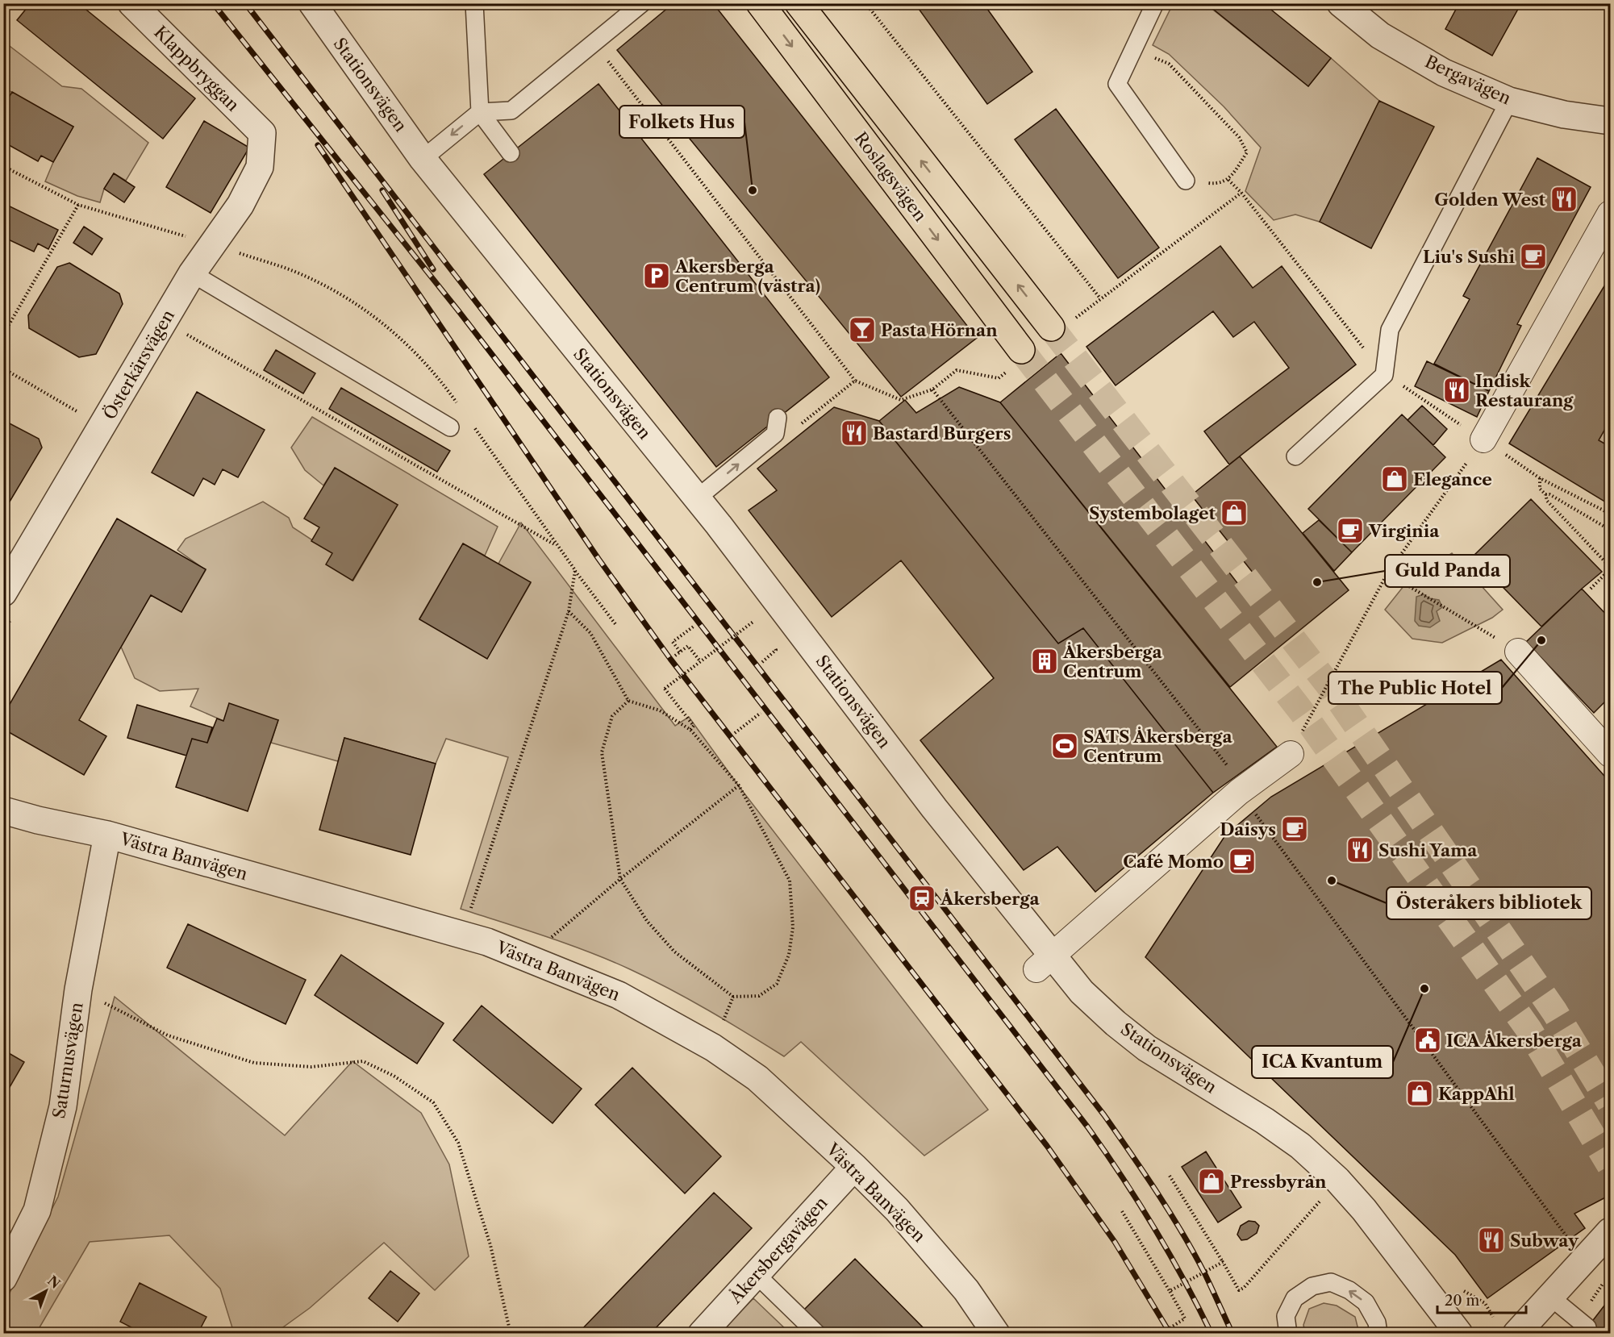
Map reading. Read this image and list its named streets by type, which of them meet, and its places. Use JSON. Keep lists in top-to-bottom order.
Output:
{
  "streets": {
    "main road": ["Roslagsvägen"],
    "street": [
      "Klappbryggan",
      "Bergavägen",
      "Stationsvägen",
      "Österkärsvägen",
      "Västra Banvägen",
      "Saturnusvägen",
      "Åkersbergavägen"
    ]
  },
  "crossings": [
    ["Klappbryggan", "Österkärsvägen"],
    ["Västra Banvägen", "Saturnusvägen"],
    ["Västra Banvägen", "Åkersbergavägen"]
  ],
  "places": {
    "other": [
      "Folkets Hus",
      "Guld Panda",
      "The Public Hotel",
      "Österåkers bibliotek",
      "ICA Kvantum"
    ],
    "restaurant": [
      "Golden West",
      "Indisk Restaurang",
      "Bastard Burgers",
      "Sushi Yama",
      "Subway"
    ],
    "cafe": [
      "Liu's Sushi",
      "Virginia",
      "Daisys",
      "Café Momo"
    ],
    "parking": ["Akersberga Centrum (västra)"],
    "bar": ["Pasta Hörnan"],
    "shop": [
      "Elegance",
      "Systembolaget",
      "KappAhl",
      "Pressbyrån"
    ],
    "building": ["Åkersberga Centrum"],
    "sports": ["SATS Åkersberga Centrum"],
    "station": ["Åkersberga"],
    "public building": ["ICA Åkersberga"]
  },
  "scale_bar": "20 m",
  "north": "top right"
}
